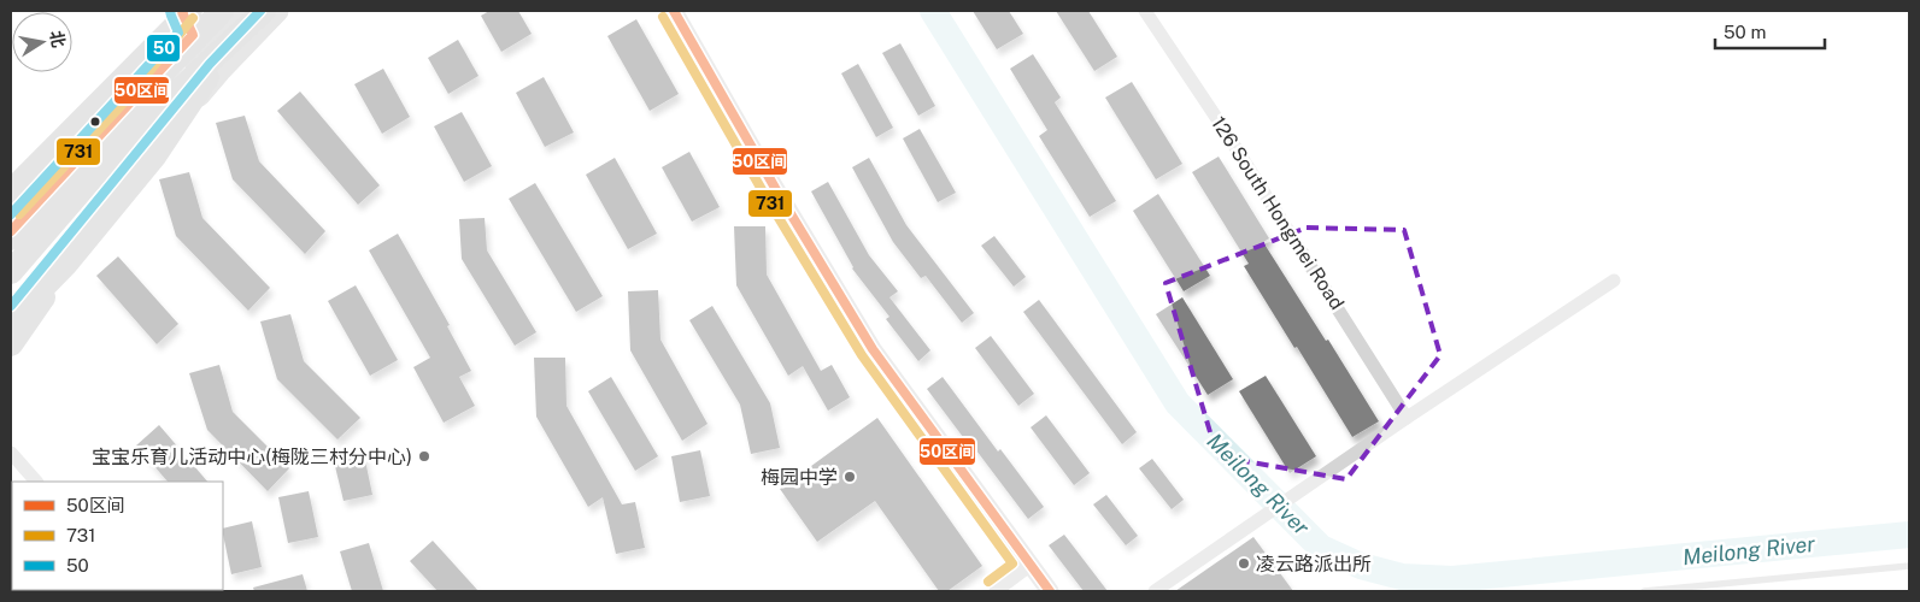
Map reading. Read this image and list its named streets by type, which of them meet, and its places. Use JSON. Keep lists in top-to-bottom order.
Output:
{
  "streets": {
    "street": ["126 South Hongmei Road"]
  },
  "water": ["Meilong River"],
  "places": ["宝宝乐育儿活动中心(梅陇三村分中心)", "梅园中学", "凌云路派出所"],
  "lines": ["transit line 50区间", "transit line 50", "transit line 731"],
  "legend": ["50区间", "731", "50"],
  "scale_bar": "50 m",
  "north": "right"
}
